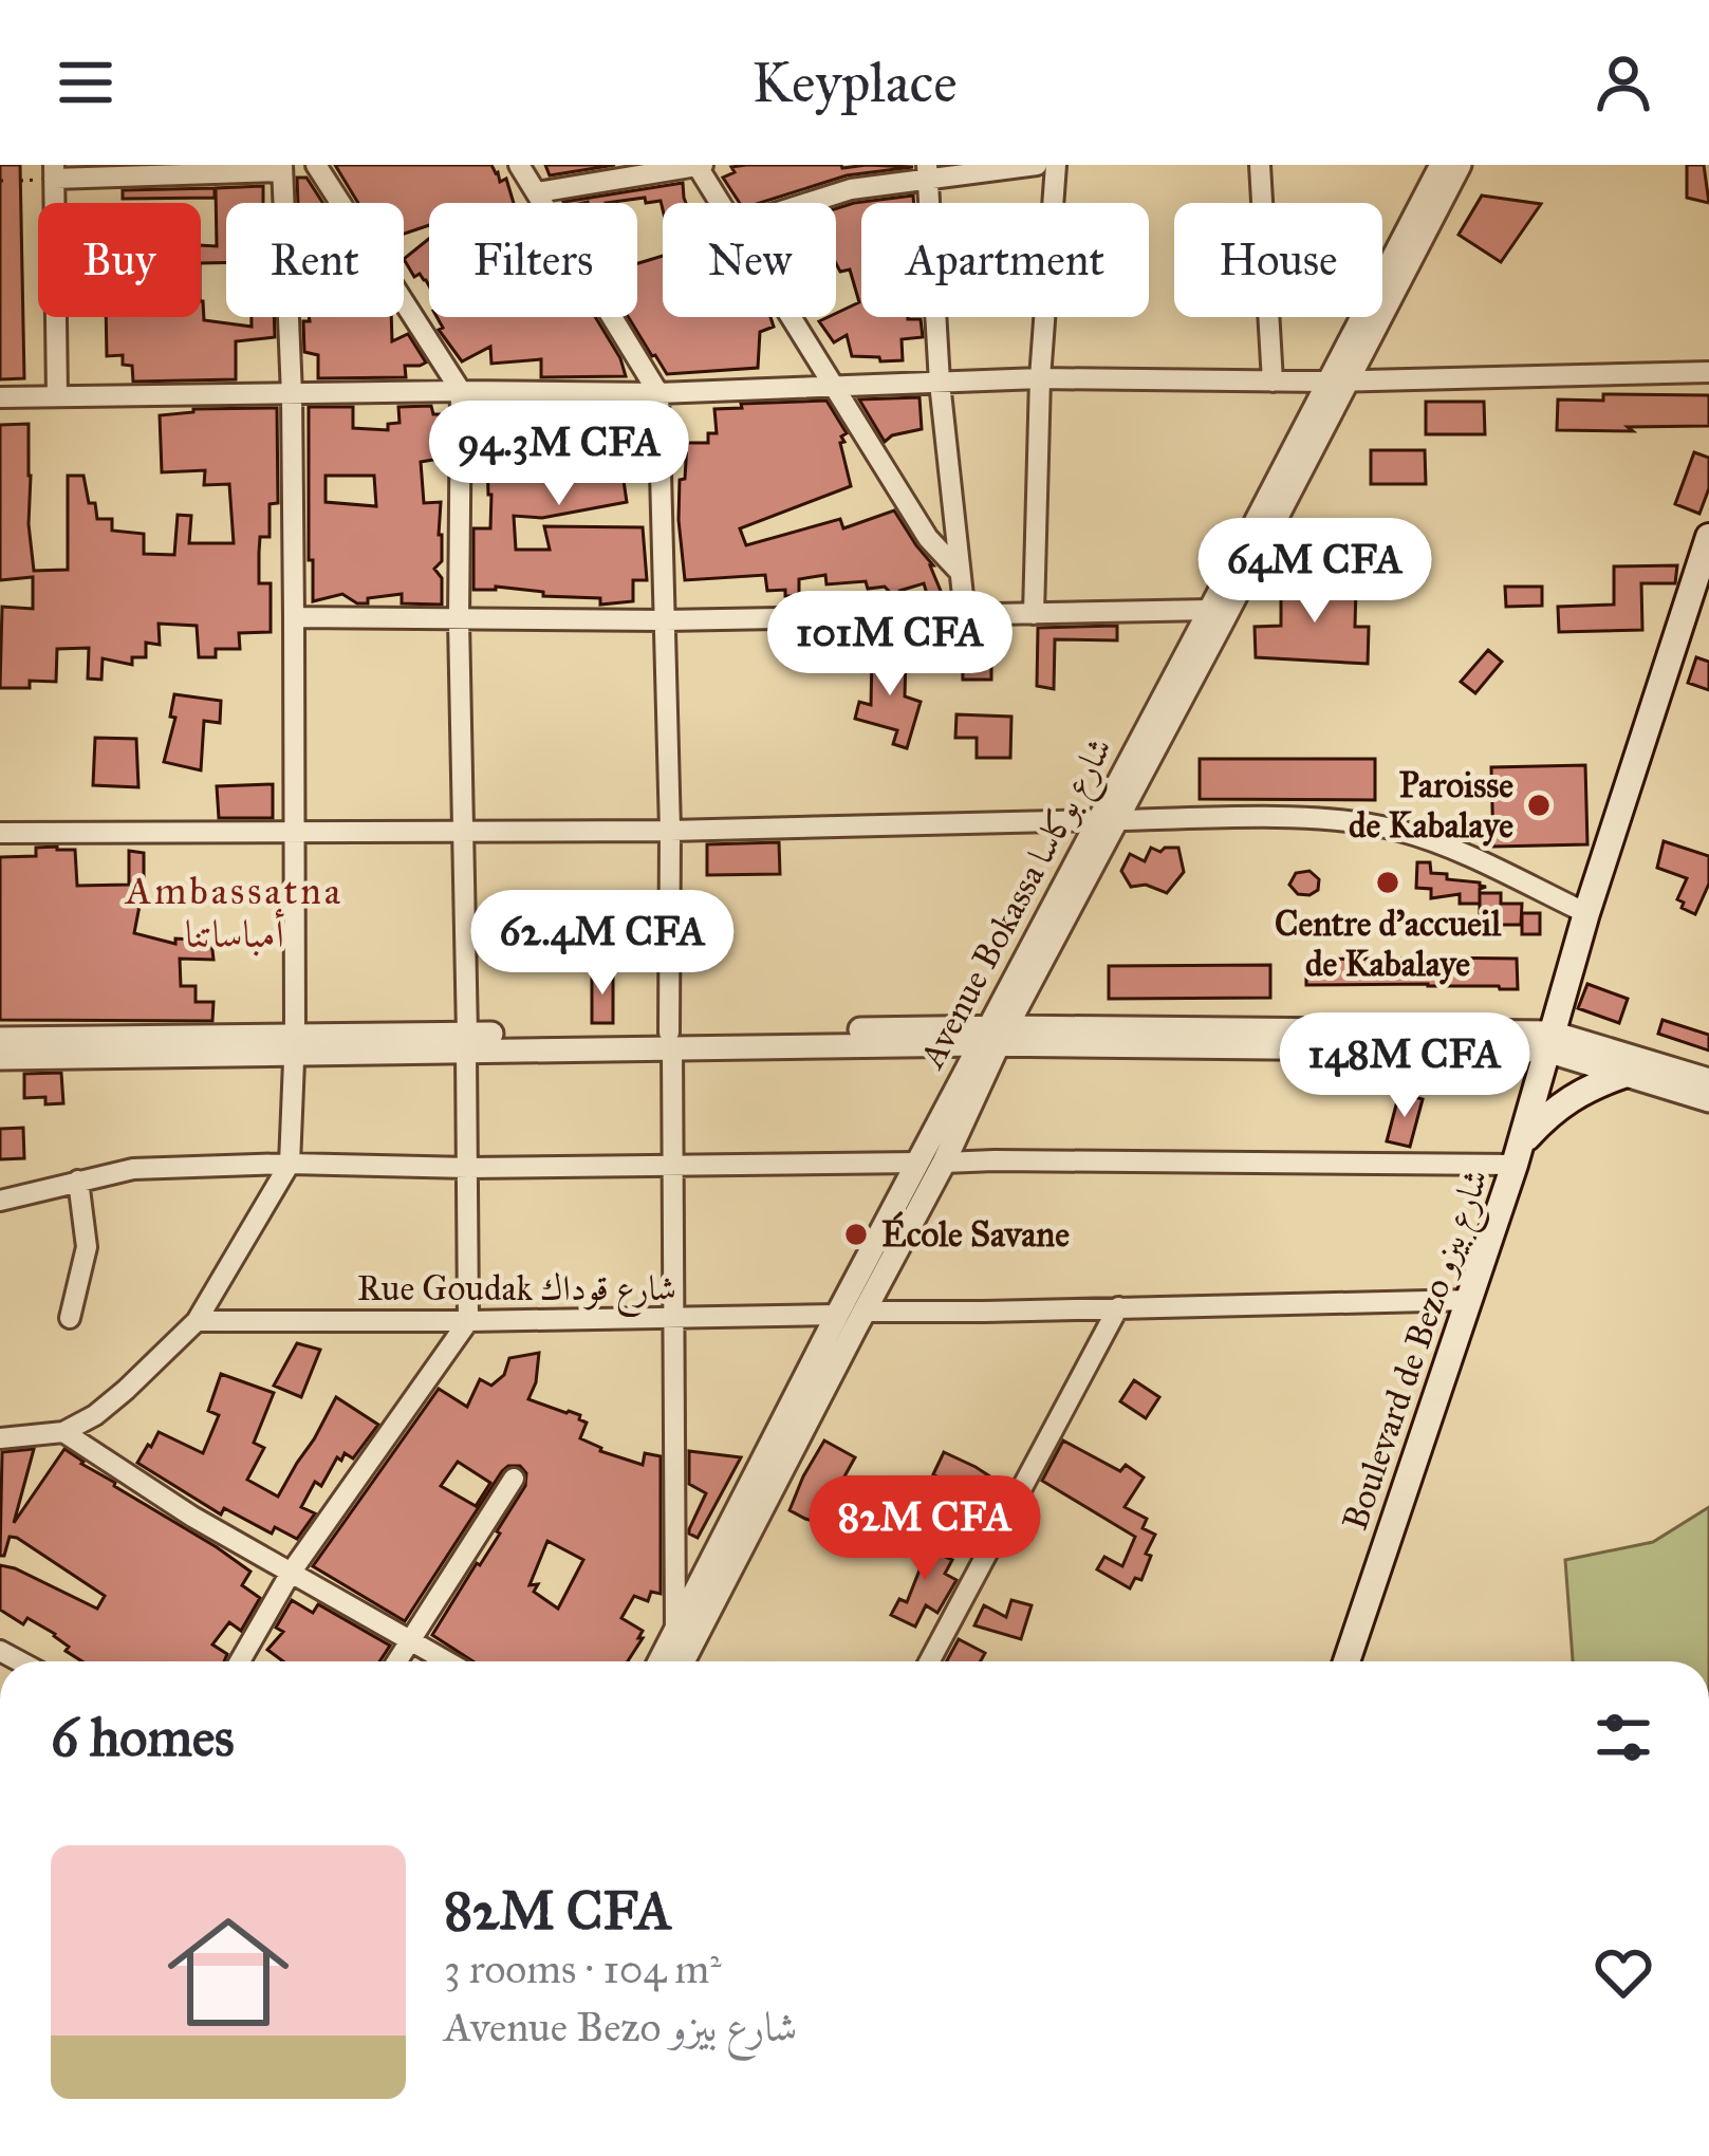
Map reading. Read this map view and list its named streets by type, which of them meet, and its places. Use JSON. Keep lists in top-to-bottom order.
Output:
{
  "streets": {
    "main road": ["Boulevard de Bezo شارع بيزو"],
    "street": ["Avenue Bokassa شارع بوكاسا", "Rue Goudak شارع قوداك"]
  },
  "crossings": [
    ["Avenue Bokassa شارع بوكاسا", "Rue Goudak شارع قوداك"]
  ],
  "districts": ["Ambassatna أمباساتنا"],
  "places": ["Paroisse de Kabalaye", "Centre d'accueil de Kabalaye", "École Savane"],
  "page": {
    "header": "Keyplace",
    "chip": [
      "Buy",
      "Rent",
      "Filters",
      "New",
      "Apartment",
      "House"
    ],
    "price": [
      "94.3M CFA",
      "64M CFA",
      "101M CFA",
      "62.4M CFA",
      "148M CFA",
      "82M CFA"
    ],
    "heading": "6 homes",
    "list": [
      {
        "name": "82M CFA",
        "note": "3 rooms · 104 m² · Avenue Bezo شارع بيزو"
      }
    ]
  }
}
